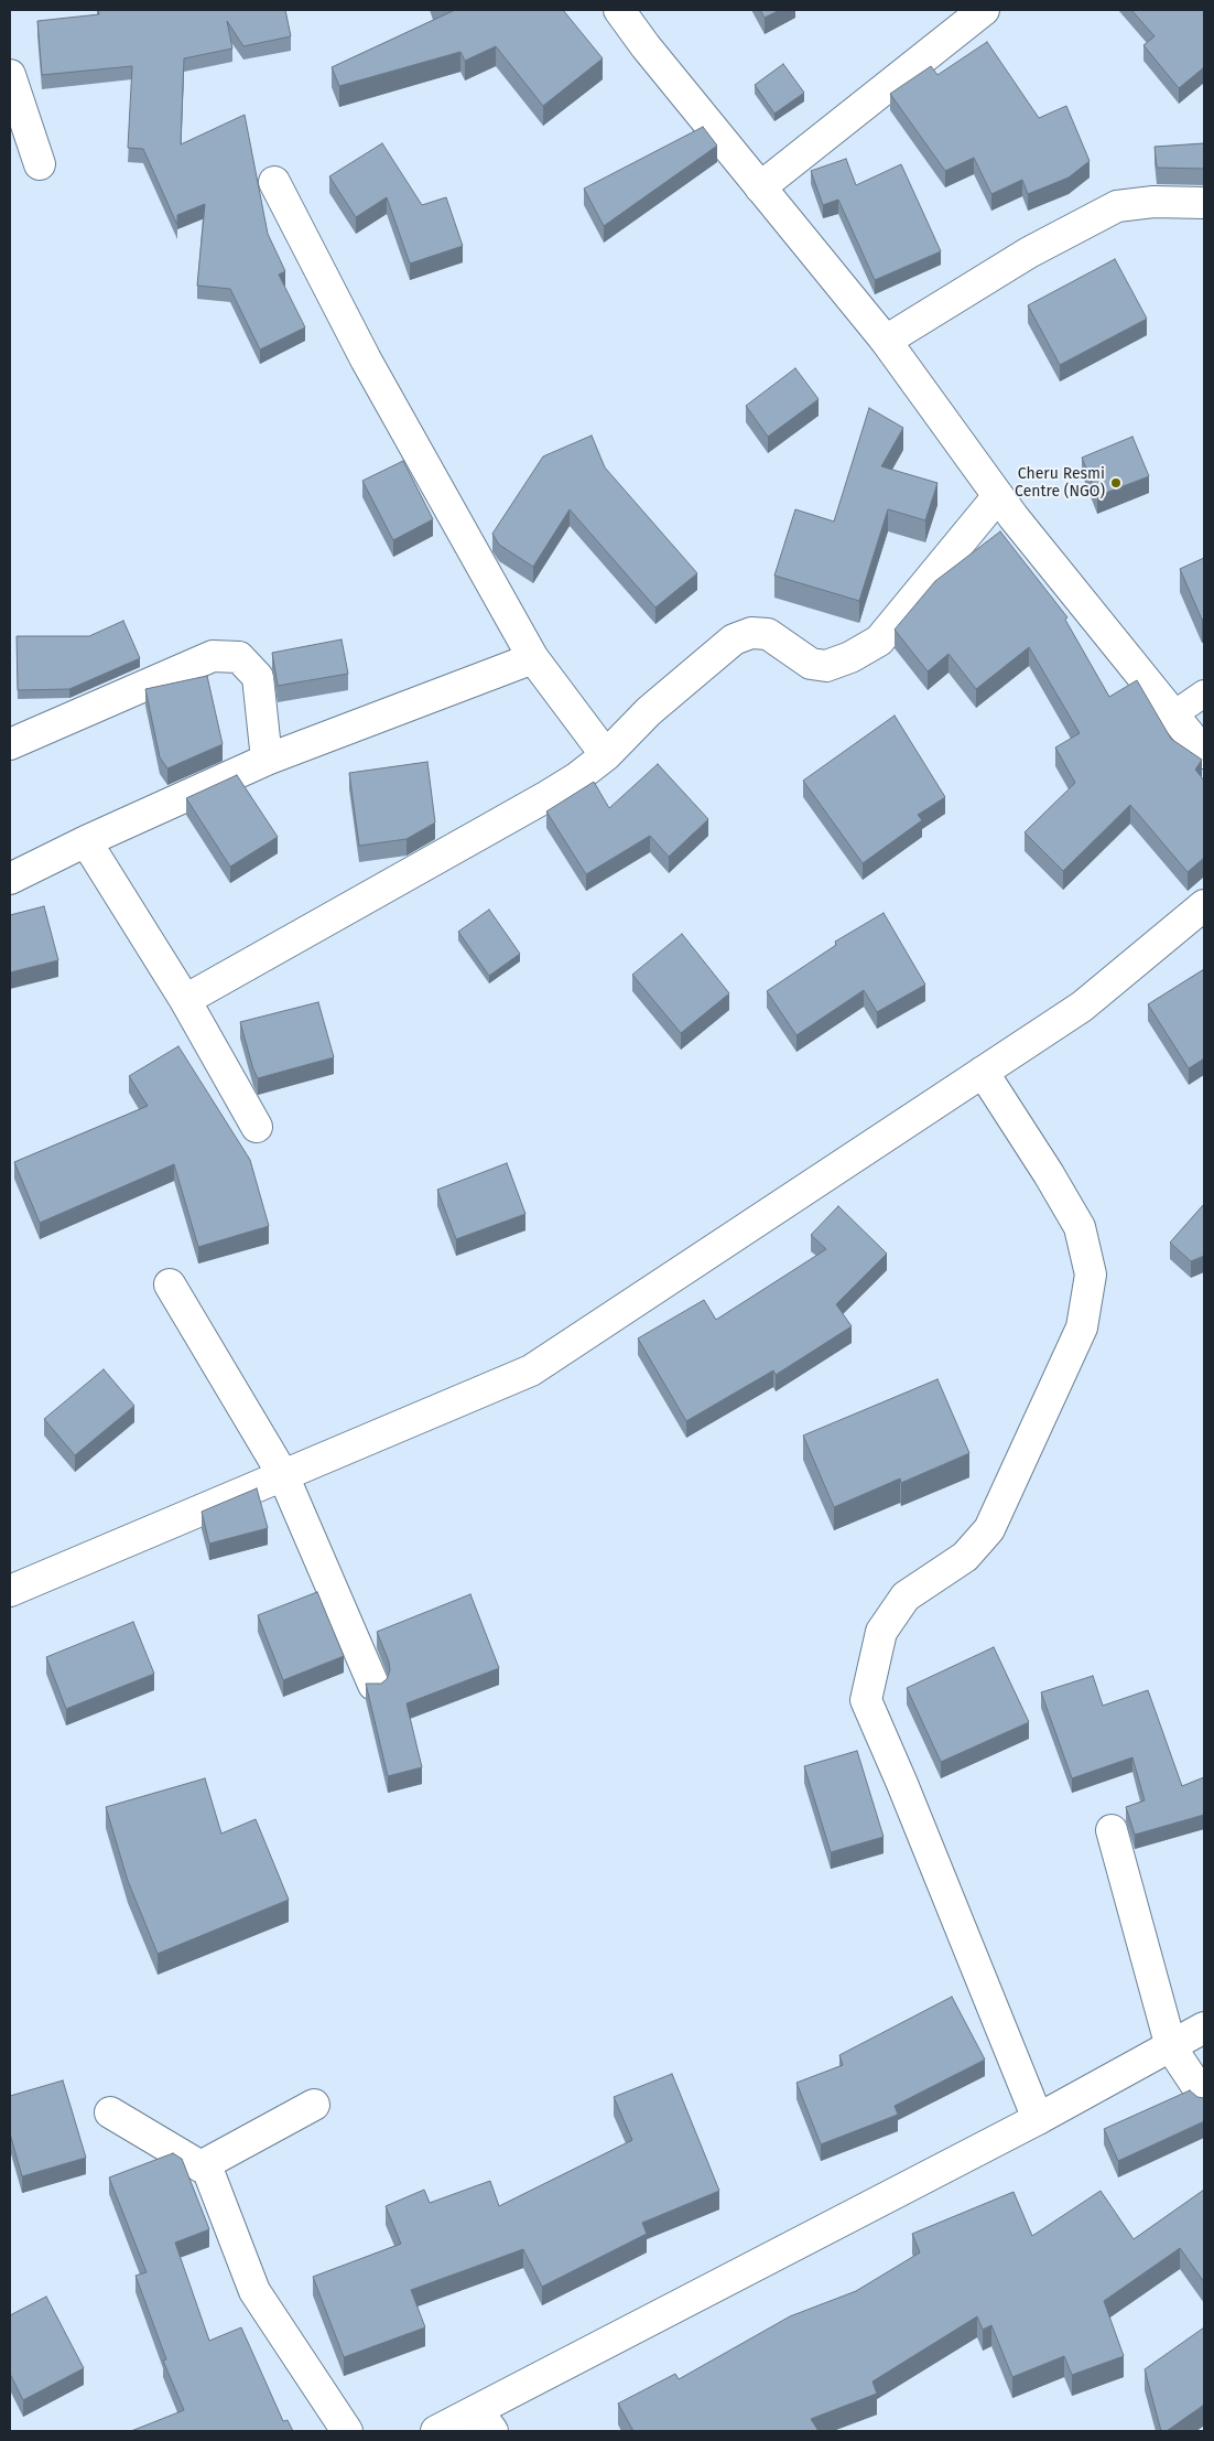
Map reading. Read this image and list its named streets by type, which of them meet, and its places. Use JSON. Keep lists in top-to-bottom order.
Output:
{
  "places": ["Cheru Resmi Centre (NGO)"]
}
